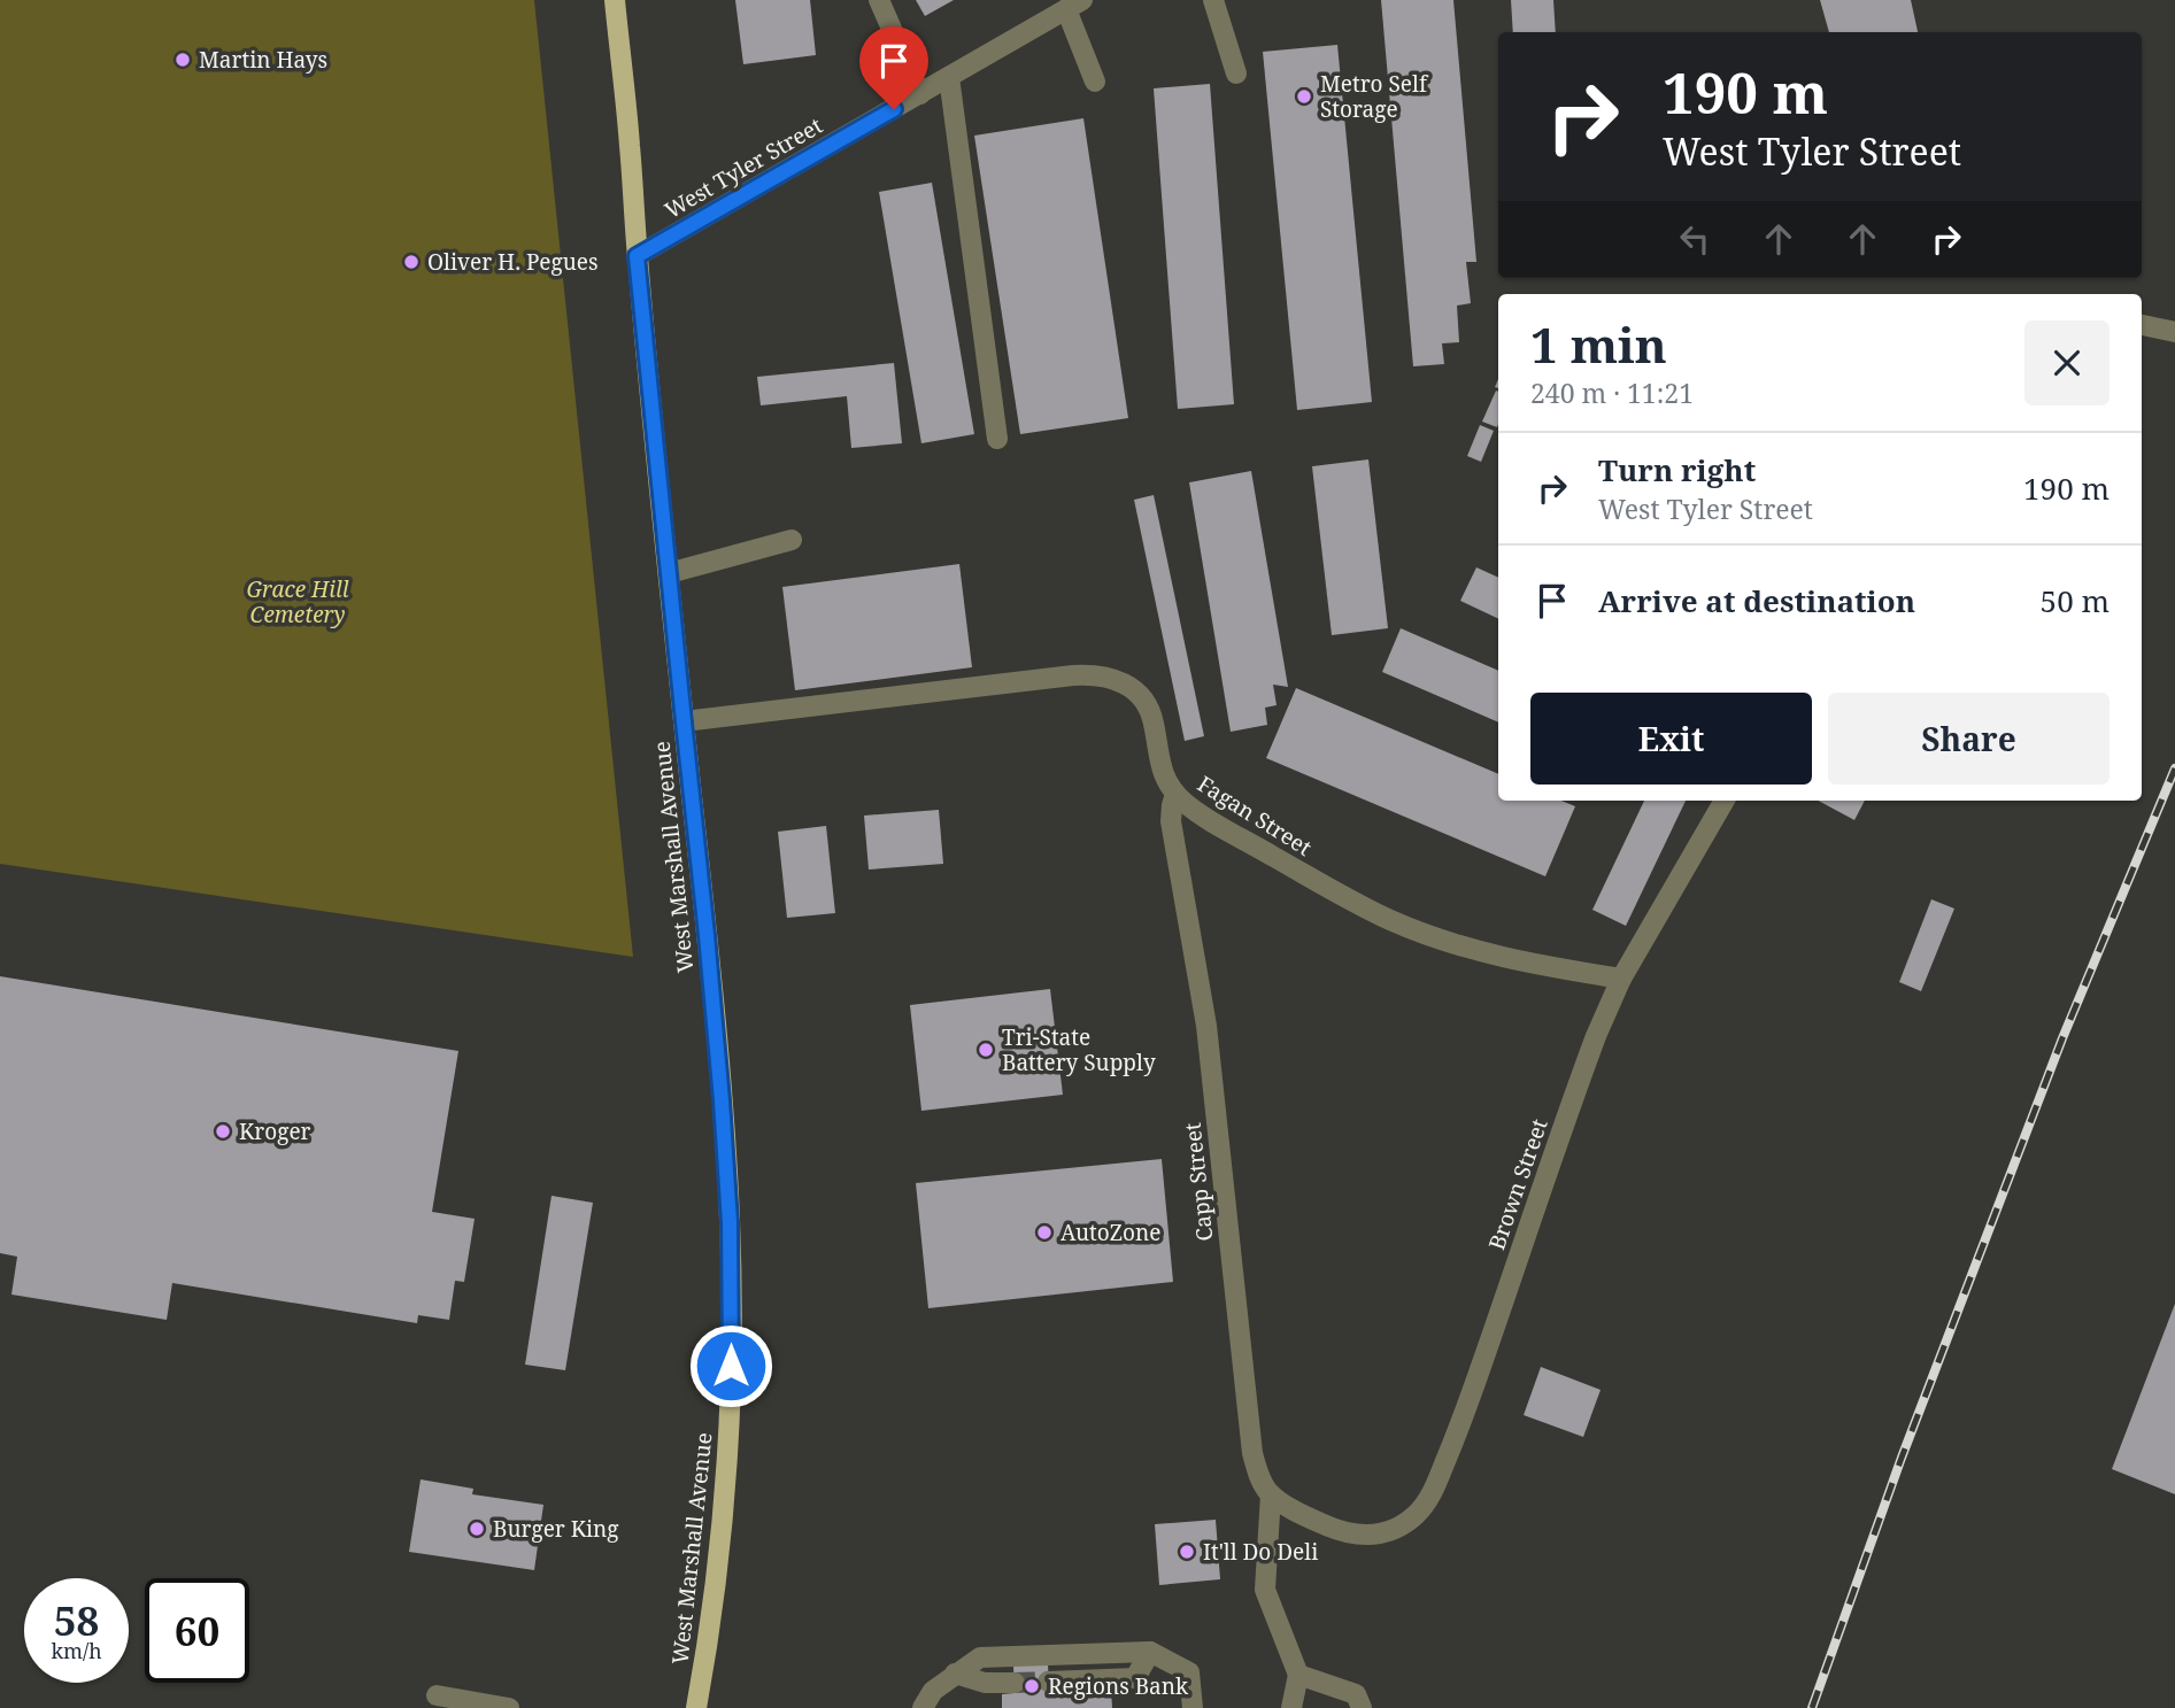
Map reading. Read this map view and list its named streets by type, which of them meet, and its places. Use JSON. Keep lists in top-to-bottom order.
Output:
{
  "streets": {
    "main road": ["West Marshall Avenue"],
    "street": [
      "West Tyler Street",
      "Fagan Street",
      "Capp Street",
      "Brown Street"
    ]
  },
  "crossings": [
    ["West Tyler Street", "West Marshall Avenue"],
    ["Fagan Street", "West Marshall Avenue"],
    ["Fagan Street", "Capp Street"],
    ["Fagan Street", "Brown Street"],
    ["Capp Street", "Brown Street"]
  ],
  "parks": ["Grace Hill Cemetery"],
  "places": [
    "Martin Hays",
    "Metro Self Storage",
    "Oliver H. Pegues",
    "Tri-State Battery Supply",
    "Kroger",
    "AutoZone",
    "Burger King",
    "It'll Do Deli",
    "Regions Bank"
  ],
  "page": {
    "turn": ["190 m", "West Tyler Street"],
    "heading": ["1 min", "240 m · 11:21"],
    "list": [
      {
        "name": "Turn right",
        "note": "West Tyler Street",
        "value": "190 m"
      },
      {
        "name": "Arrive at destination",
        "value": "50 m"
      }
    ],
    "buttons": ["Exit", "Share"],
    "speed": "58 km/h",
    "limit": "60"
  }
}
